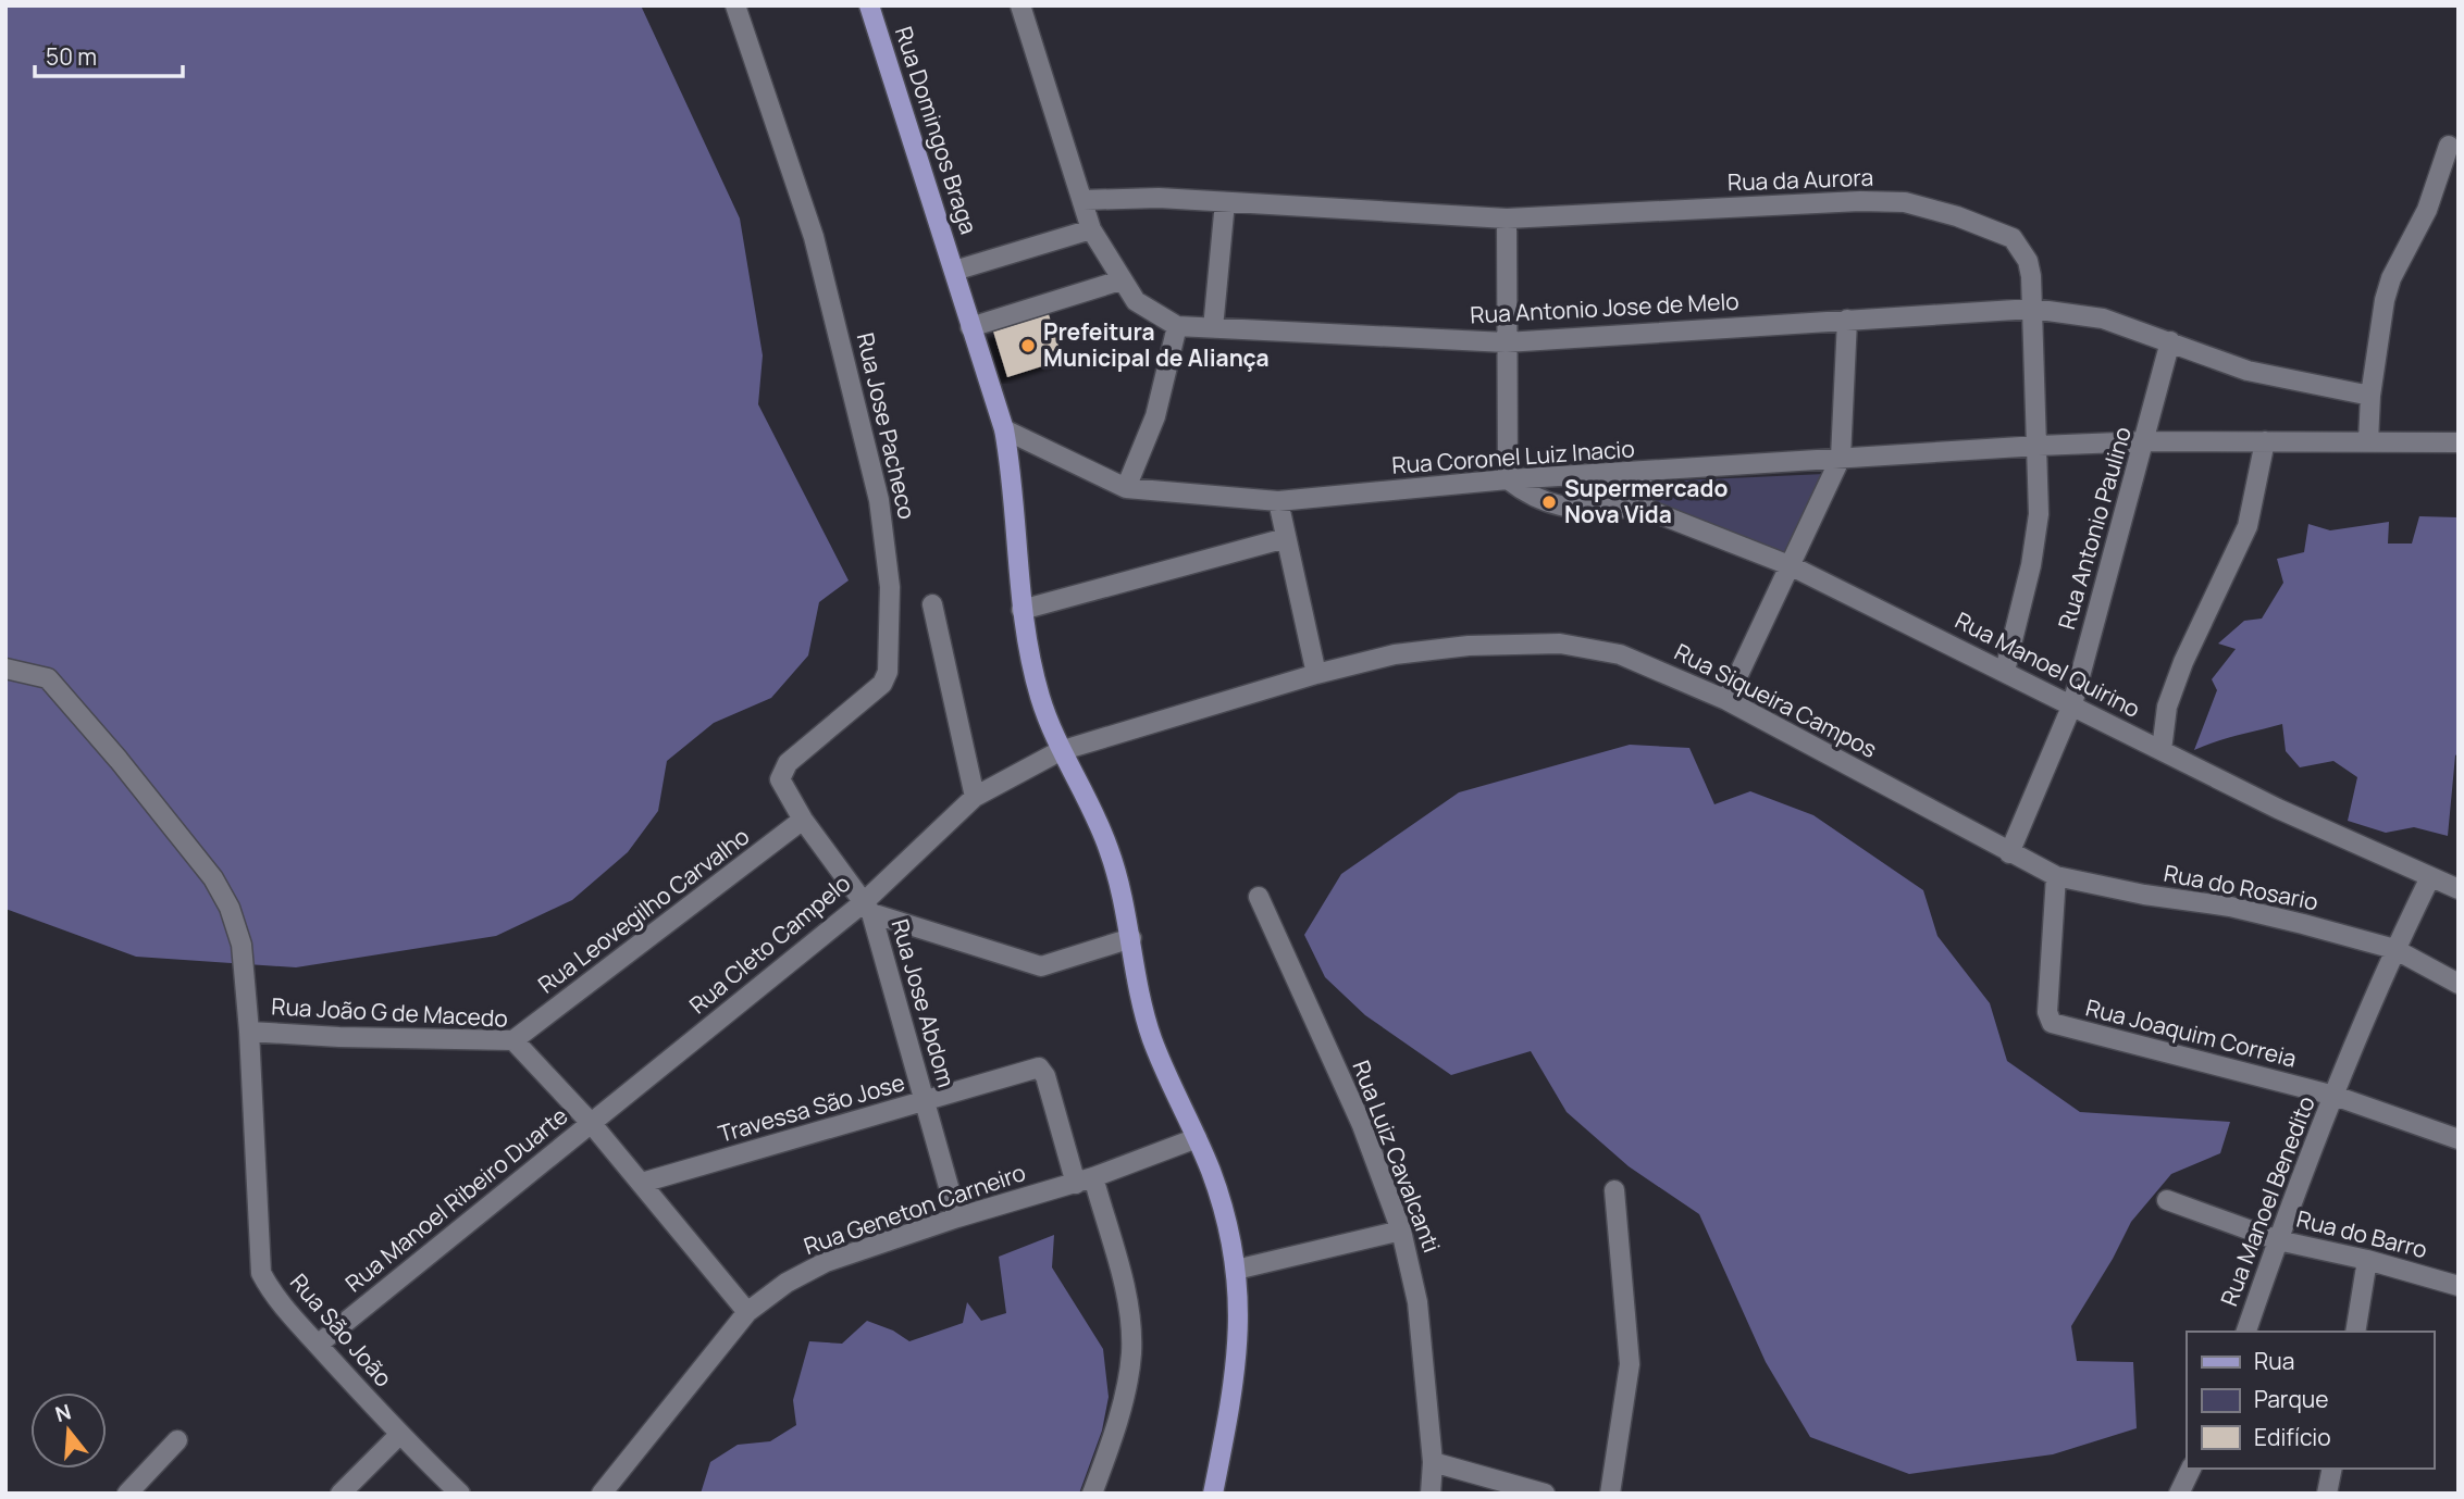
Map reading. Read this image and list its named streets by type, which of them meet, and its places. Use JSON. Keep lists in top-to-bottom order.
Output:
{
  "streets": {
    "main road": ["Rua Domingos Braga"],
    "street": [
      "Rua da Aurora",
      "Rua Antonio Jose de Melo",
      "Rua Jose Pacheco",
      "Rua Coronel Luiz Inacio",
      "Rua Antonio Paulino",
      "Rua Manoel Quirino",
      "Rua Siqueira Campos",
      "Rua do Rosario",
      "Rua Leovegilho Carvalho",
      "Rua Cleto Campelo",
      "Rua Jose Abdom",
      "Rua João G de Macedo",
      "Rua Joaquim Correia",
      "Travessa São Jose",
      "Rua Luiz Cavalcanti",
      "Rua Manoel Ribeiro Duarte",
      "Rua Manoel Benedito",
      "Rua Geneton Carneiro",
      "Rua do Barro",
      "Rua São João"
    ]
  },
  "crossings": [
    ["Rua Domingos Braga", "Rua Coronel Luiz Inacio"],
    ["Rua Domingos Braga", "Rua Siqueira Campos"],
    ["Rua Domingos Braga", "Rua Cleto Campelo"],
    ["Rua Domingos Braga", "Rua Geneton Carneiro"],
    ["Rua da Aurora", "Rua Antonio Jose de Melo"],
    ["Rua da Aurora", "Rua Coronel Luiz Inacio"],
    ["Rua da Aurora", "Rua Manoel Quirino"],
    ["Rua Jose Pacheco", "Rua Leovegilho Carvalho"],
    ["Rua Jose Pacheco", "Rua Jose Abdom"],
    ["Rua Coronel Luiz Inacio", "Rua Antonio Paulino"],
    ["Rua Antonio Paulino", "Rua Manoel Quirino"],
    ["Rua Antonio Paulino", "Rua Siqueira Campos"],
    ["Rua Antonio Paulino", "Rua do Rosario"],
    ["Rua Manoel Quirino", "Rua Manoel Benedito"],
    ["Rua Siqueira Campos", "Rua do Rosario"],
    ["Rua Siqueira Campos", "Rua Cleto Campelo"],
    ["Rua do Rosario", "Rua Joaquim Correia"],
    ["Rua do Rosario", "Rua Manoel Benedito"],
    ["Rua Leovegilho Carvalho", "Rua Jose Abdom"],
    ["Rua Leovegilho Carvalho", "Rua João G de Macedo"],
    ["Rua Cleto Campelo", "Rua Jose Abdom"],
    ["Rua Cleto Campelo", "Rua João G de Macedo"],
    ["Rua Cleto Campelo", "Rua Manoel Ribeiro Duarte"],
    ["Rua Jose Abdom", "Travessa São Jose"],
    ["Rua Jose Abdom", "Rua Geneton Carneiro"],
    ["Rua João G de Macedo", "Travessa São Jose"],
    ["Rua João G de Macedo", "Rua Manoel Ribeiro Duarte"],
    ["Rua João G de Macedo", "Rua Geneton Carneiro"],
    ["Rua João G de Macedo", "Rua São João"],
    ["Rua Joaquim Correia", "Rua Manoel Benedito"],
    ["Travessa São Jose", "Rua Geneton Carneiro"],
    ["Rua Manoel Ribeiro Duarte", "Rua São João"],
    ["Rua Manoel Benedito", "Rua do Barro"]
  ],
  "places": ["Prefeitura Municipal de Aliança", "Supermercado Nova Vida"],
  "legend": ["Rua", "Parque", "Edifício"],
  "scale_bar": "50 m",
  "north": "top"
}
